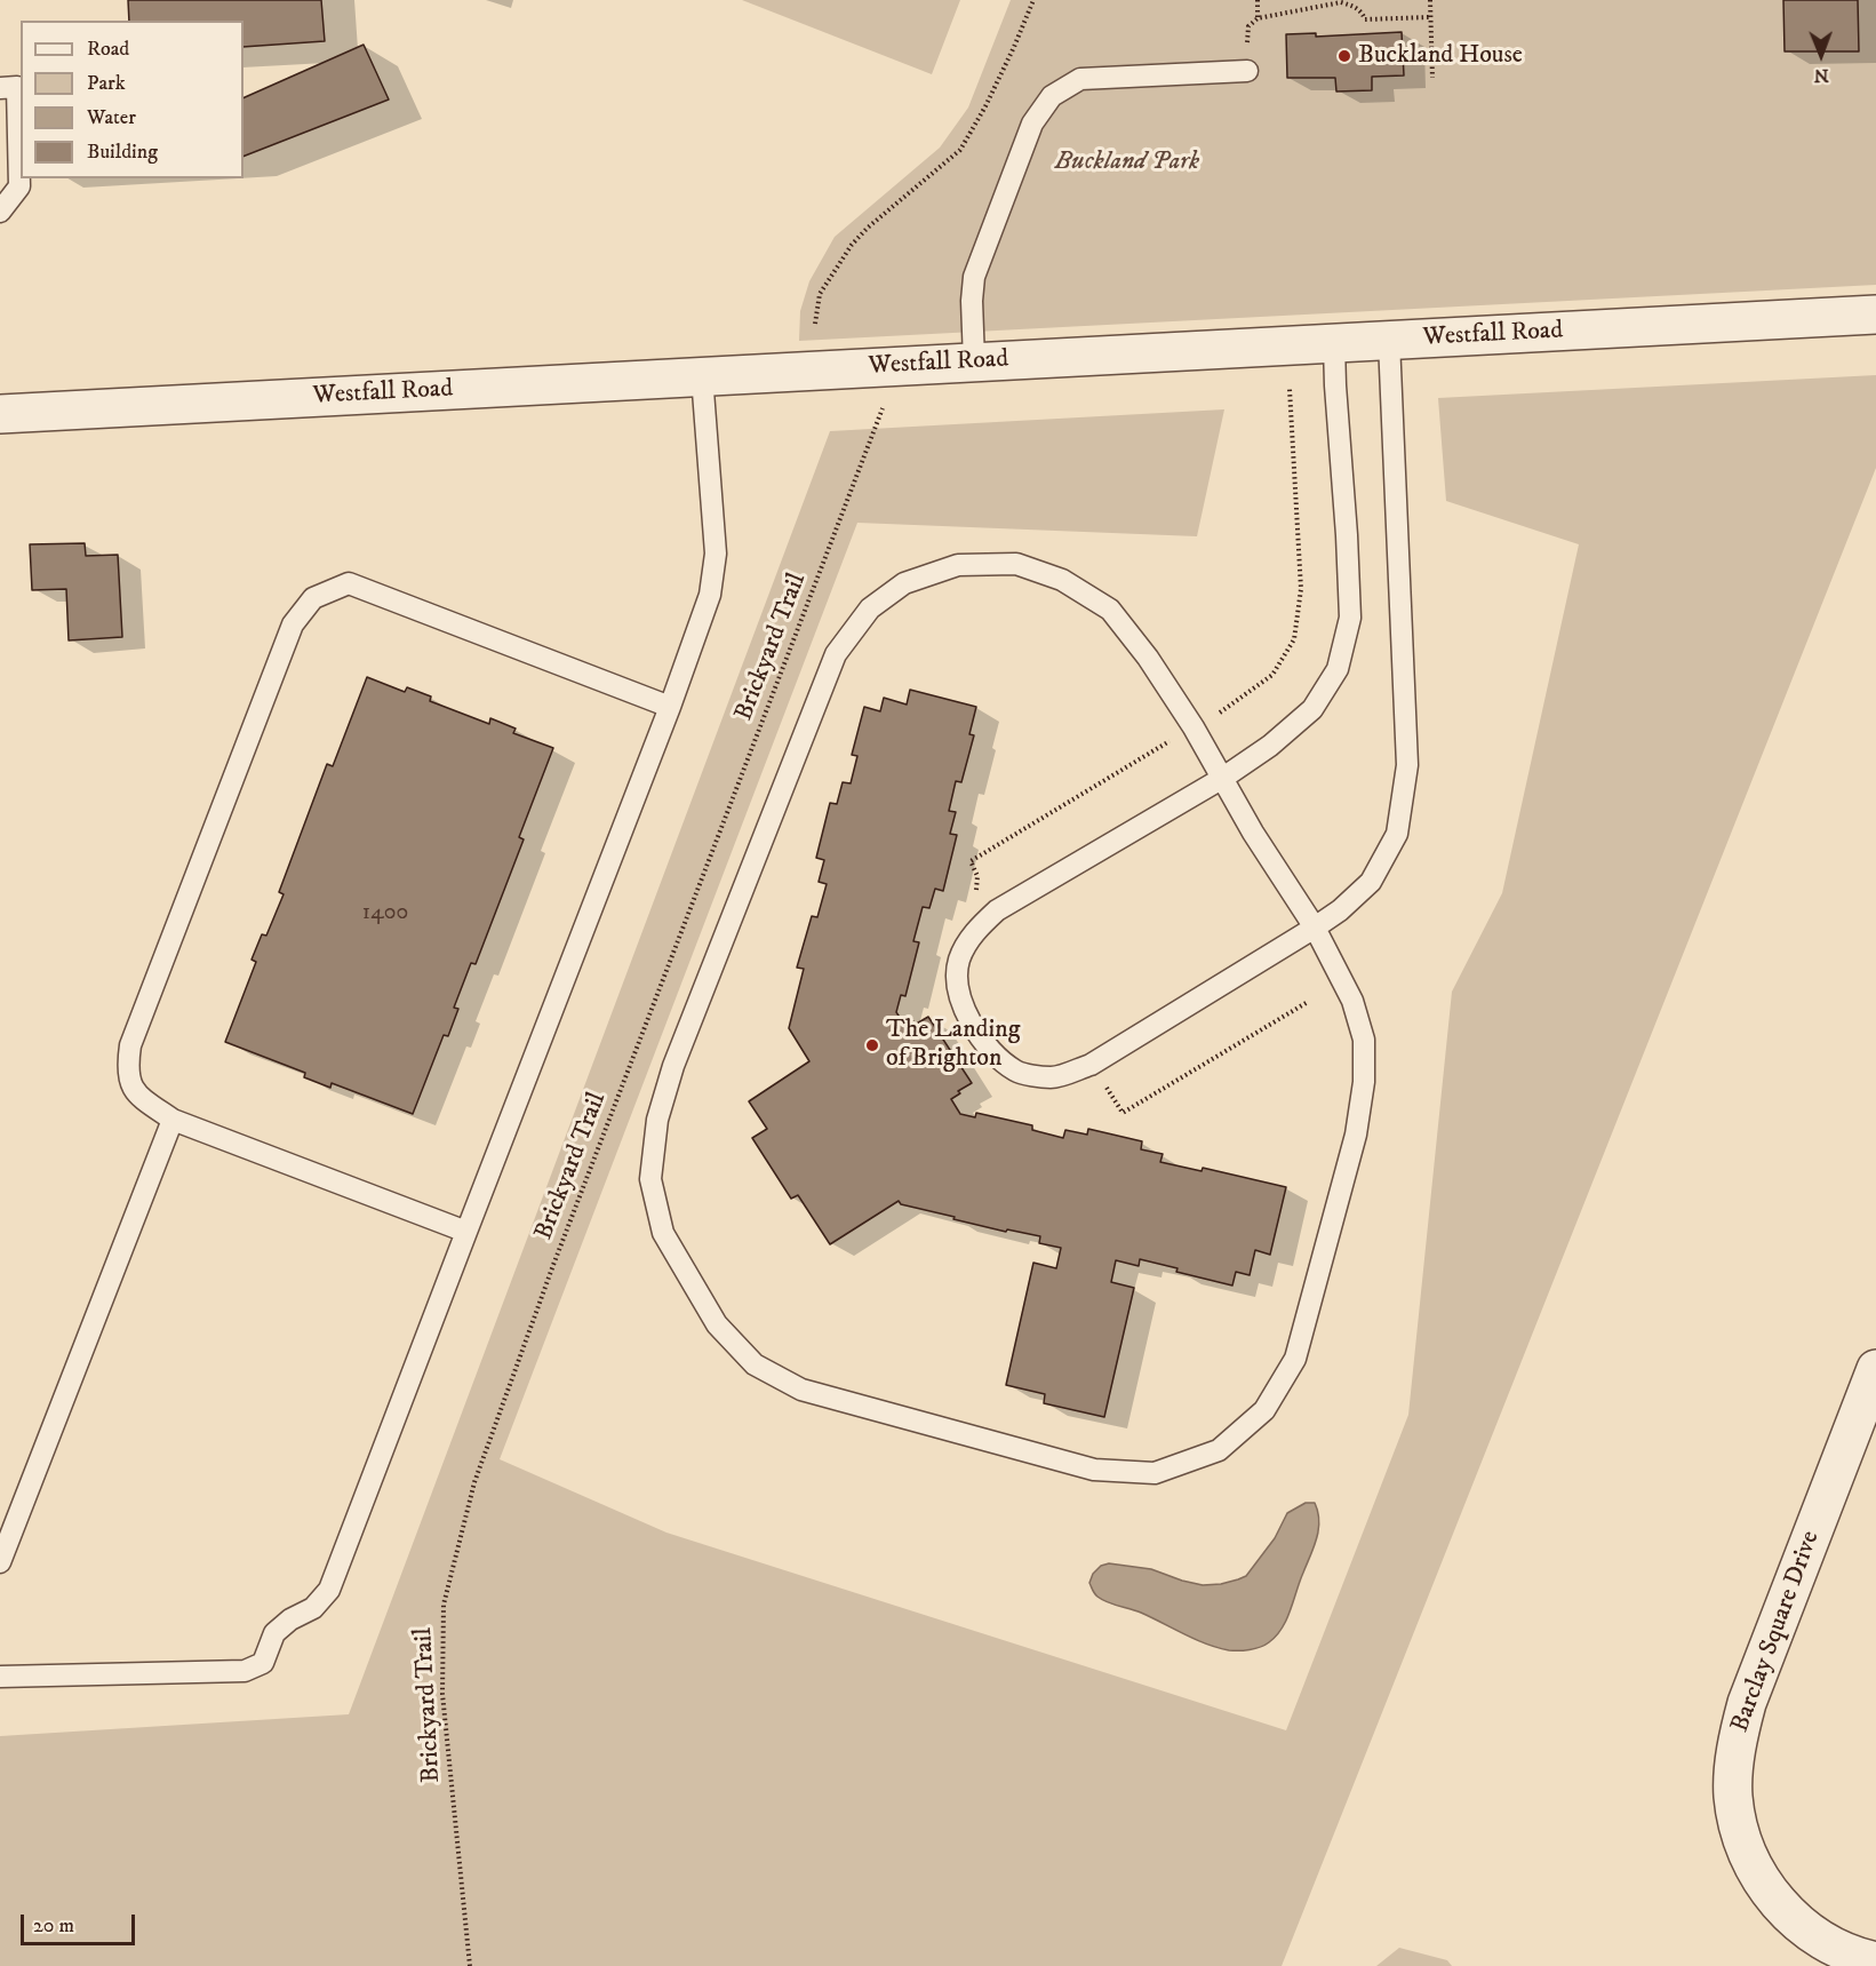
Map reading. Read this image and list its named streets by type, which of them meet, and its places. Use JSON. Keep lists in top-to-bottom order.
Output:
{
  "streets": {
    "street": ["Westfall Road", "Barclay Square Drive"],
    "path": ["Brickyard Trail"]
  },
  "parks": ["Buckland Park"],
  "places": ["Buckland House", "The Landing of Brighton"],
  "house_numbers": ["1400"],
  "legend": [
    "Road",
    "Park",
    "Water",
    "Building"
  ],
  "scale_bar": "20 m",
  "north": "bottom"
}
